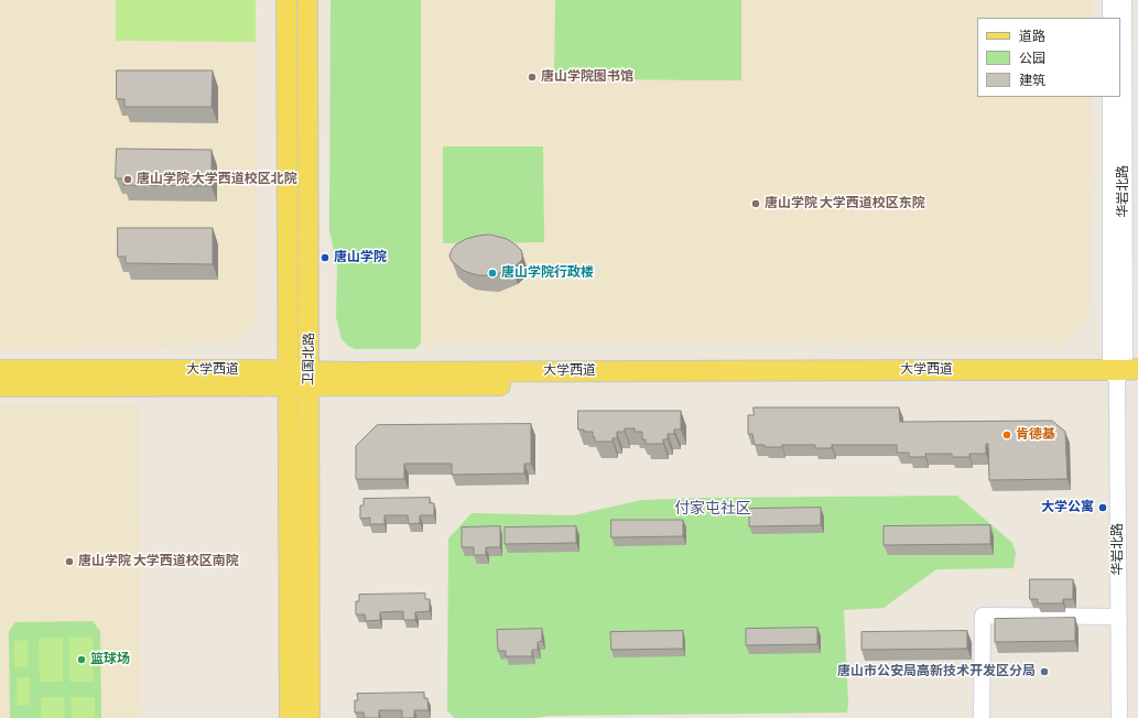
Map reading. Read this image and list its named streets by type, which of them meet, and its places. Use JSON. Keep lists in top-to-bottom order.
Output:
{
  "streets": {
    "main road": ["卫国北路", "大学西道"],
    "street": ["华岩北路"]
  },
  "crossings": [
    ["华岩北路", "大学西道"],
    ["卫国北路", "大学西道"]
  ],
  "districts": ["付家屯社区"],
  "places": [
    "唐山学院图书馆",
    "唐山学院 大学西道校区北院",
    "唐山学院 大学西道校区东院",
    "唐山学院",
    "唐山学院行政楼",
    "肯德基",
    "大学公寓",
    "唐山学院 大学西道校区南院",
    "篮球场",
    "唐山市公安局高新技术开发区分局"
  ],
  "legend": ["道路", "公园", "建筑"]
}
